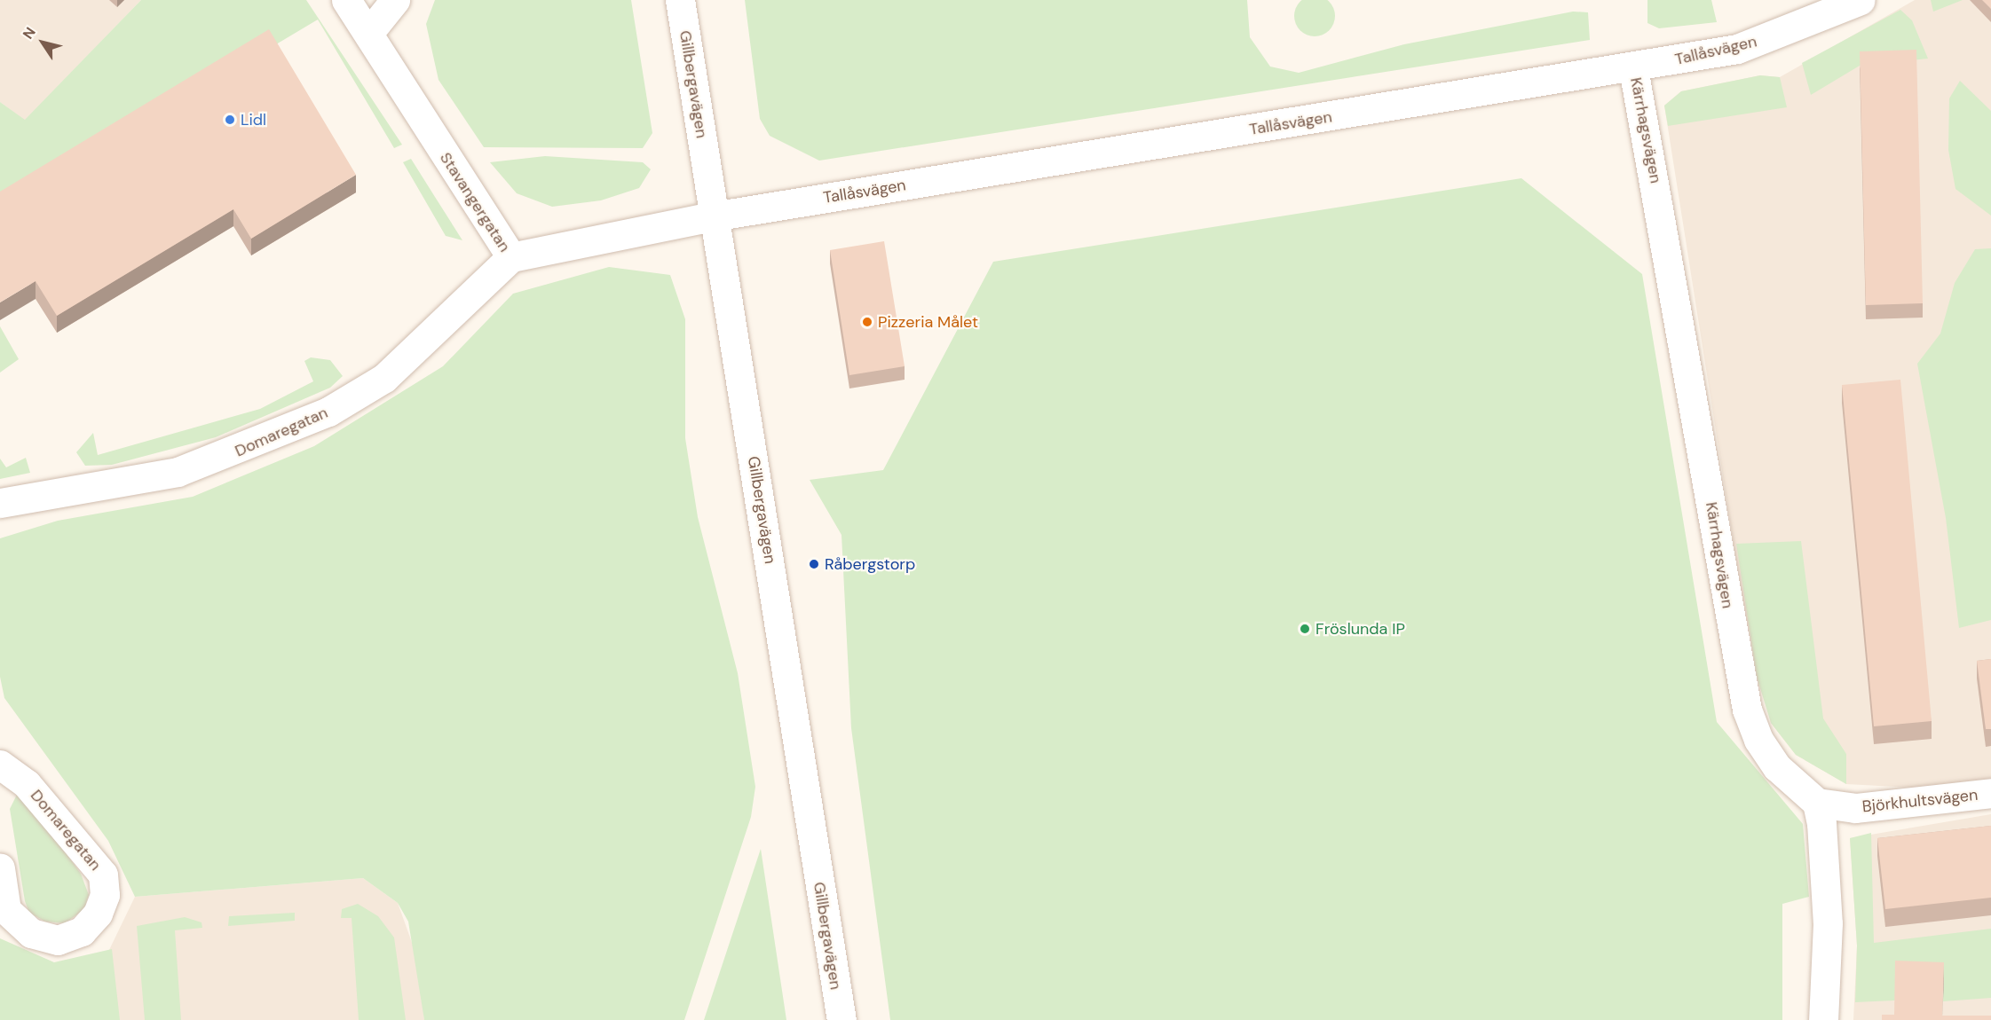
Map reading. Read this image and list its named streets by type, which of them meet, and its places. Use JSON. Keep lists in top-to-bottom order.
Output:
{
  "streets": {
    "street": [
      "Tallåsvägen",
      "Gillbergavägen",
      "Kärrhagsvägen",
      "Stavangergatan",
      "Domaregatan",
      "Björkhultsvägen"
    ]
  },
  "crossings": [
    ["Tallåsvägen", "Gillbergavägen"],
    ["Tallåsvägen", "Kärrhagsvägen"],
    ["Tallåsvägen", "Stavangergatan"],
    ["Gillbergavägen", "Stavangergatan"],
    ["Kärrhagsvägen", "Björkhultsvägen"],
    ["Stavangergatan", "Domaregatan"]
  ],
  "places": [
    "Lidl",
    "Pizzeria Målet",
    "Råbergstorp",
    "Fröslunda IP"
  ],
  "north": "top left"
}
